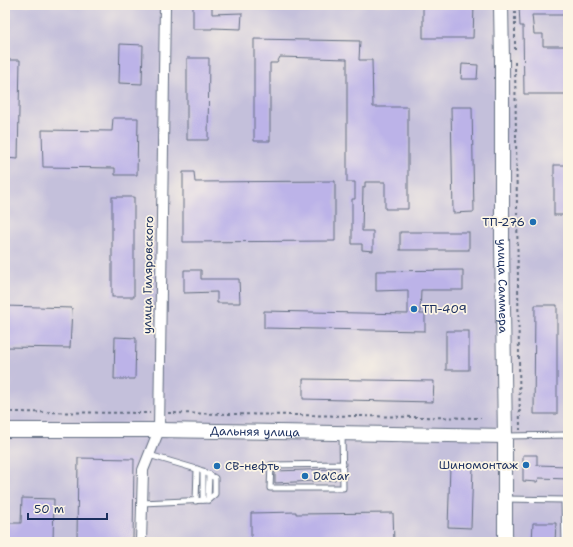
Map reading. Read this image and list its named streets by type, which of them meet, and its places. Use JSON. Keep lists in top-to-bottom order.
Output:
{
  "streets": {
    "street": ["улица Гиляровского", "улица Саммера", "Дальняя улица"]
  },
  "crossings": [
    ["улица Гиляровского", "Дальняя улица"],
    ["улица Саммера", "Дальняя улица"]
  ],
  "places": [
    "ТП-276",
    "ТП-409",
    "Шиномонтаж",
    "СВ-нефть",
    "Da'Car"
  ],
  "scale_bar": "50 m"
}
